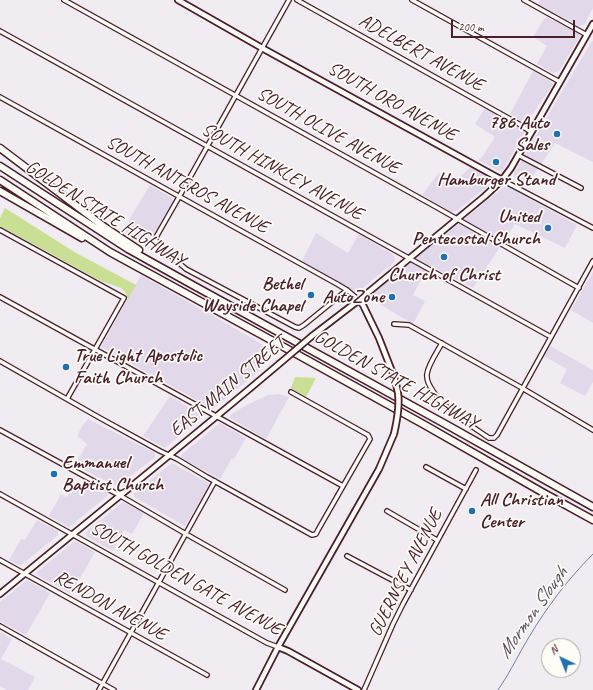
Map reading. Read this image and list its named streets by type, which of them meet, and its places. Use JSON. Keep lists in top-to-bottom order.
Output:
{
  "streets": {
    "highway": ["GOLDEN STATE HIGHWAY"],
    "main road": ["SOUTH ORO AVENUE", "EAST MAIN STREET", "SOUTH GOLDEN GATE AVENUE"],
    "street": [
      "ADELBERT AVENUE",
      "SOUTH OLIVE AVENUE",
      "SOUTH HINKLEY AVENUE",
      "SOUTH ANTEROS AVENUE",
      "GUERNSEY AVENUE",
      "RENDON AVENUE"
    ]
  },
  "crossings": [
    ["ADELBERT AVENUE", "EAST MAIN STREET"],
    ["SOUTH ORO AVENUE", "EAST MAIN STREET"],
    ["SOUTH OLIVE AVENUE", "EAST MAIN STREET"],
    ["SOUTH HINKLEY AVENUE", "EAST MAIN STREET"],
    ["SOUTH ANTEROS AVENUE", "EAST MAIN STREET"],
    ["EAST MAIN STREET", "SOUTH GOLDEN GATE AVENUE"],
    ["EAST MAIN STREET", "RENDON AVENUE"]
  ],
  "water": ["Mormon Slough"],
  "places": [
    "786 Auto Sales",
    "Hamburger Stand",
    "United Pentecostal Church",
    "Church of Christ",
    "Bethel Wayside Chapel",
    "AutoZone",
    "True Light Apostolic Faith Church",
    "Emmanuel Baptist Church",
    "All Christian Center"
  ],
  "scale_bar": "200 m",
  "north": "top left"
}
